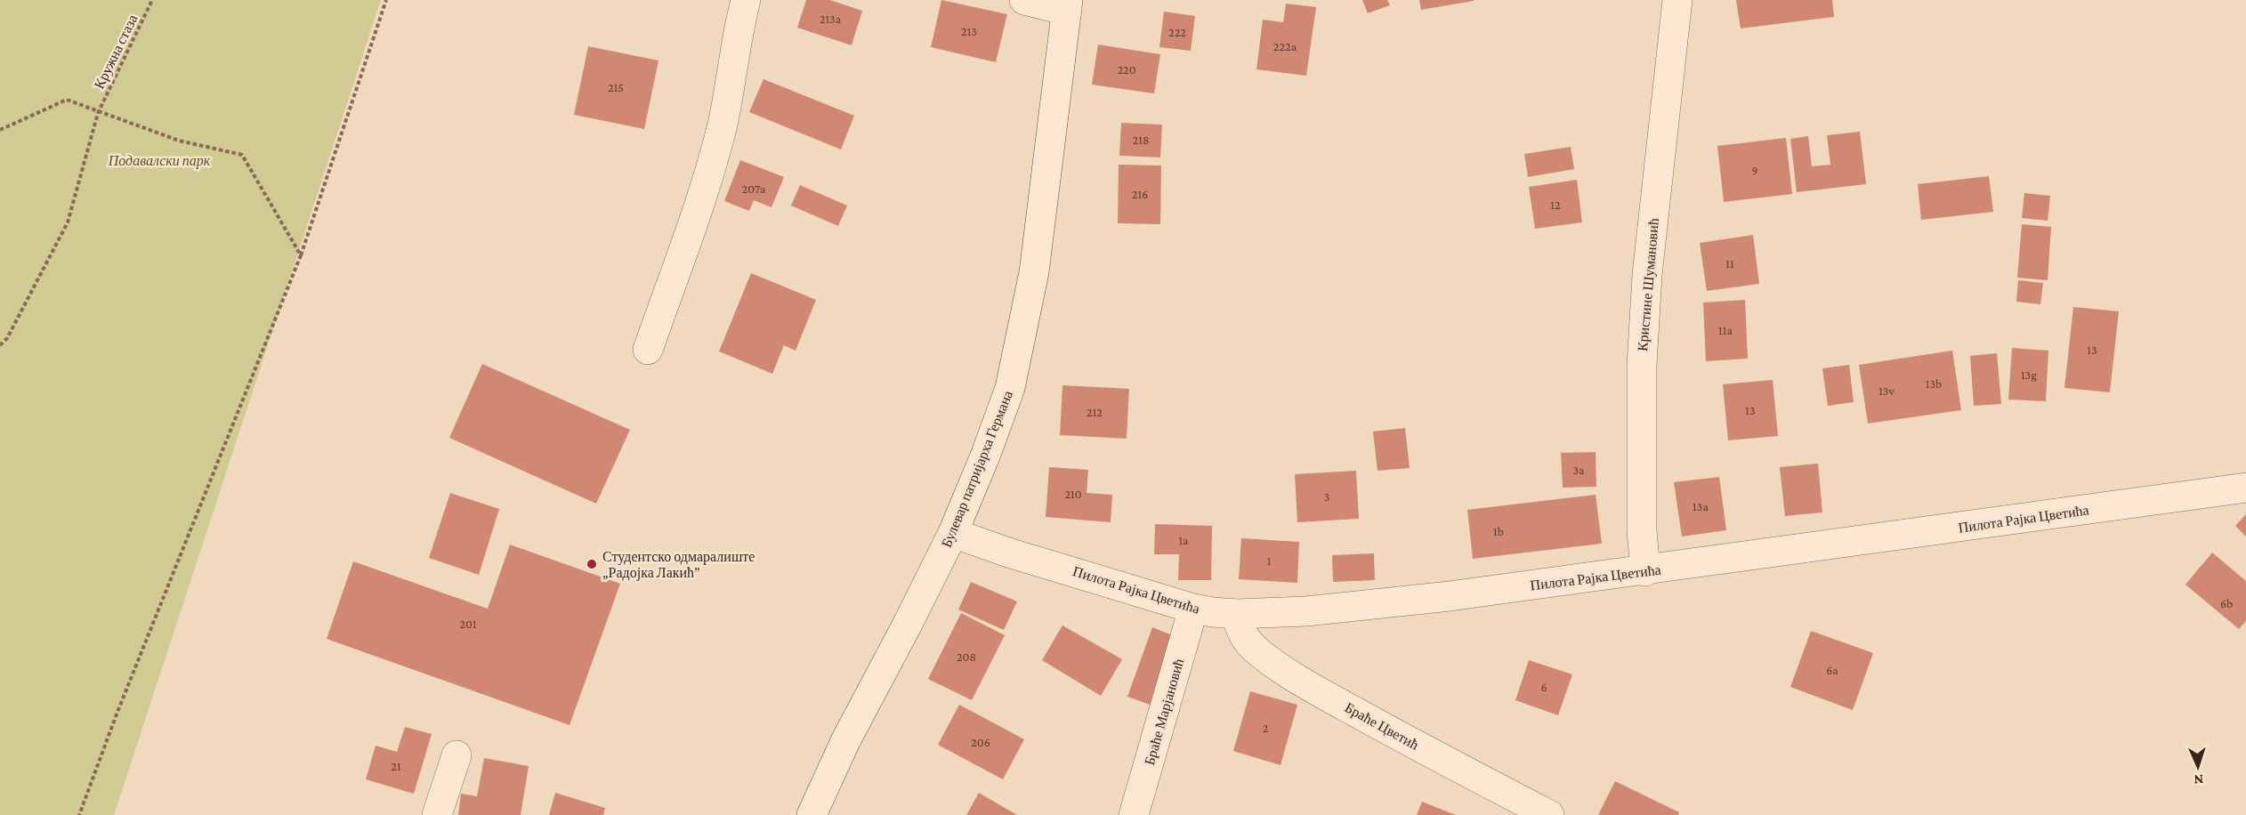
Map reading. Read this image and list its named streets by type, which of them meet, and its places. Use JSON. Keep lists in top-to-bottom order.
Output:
{
  "streets": {
    "street": [
      "Кристине Шумановић",
      "Булевар патријарха Германа",
      "Пилота Рајка Цветића",
      "Браће Марјановић",
      "Браће Цветић"
    ],
    "path": ["Кружна стаза"]
  },
  "crossings": [
    ["Кристине Шумановић", "Пилота Рајка Цветића"],
    ["Булевар патријарха Германа", "Пилота Рајка Цветића"],
    ["Пилота Рајка Цветића", "Браће Марјановић"],
    ["Пилота Рајка Цветића", "Браће Цветић"]
  ],
  "parks": ["Подавалски парк"],
  "places": ["Студентско одмаралиште „Радојка Лакић”"],
  "house_numbers": [
    "213a",
    "213",
    "222",
    "222a",
    "220",
    "215",
    "218",
    "9",
    "207a",
    "216",
    "12",
    "11",
    "11a",
    "13",
    "13g",
    "13b",
    "13v",
    "13",
    "212",
    "3a",
    "210",
    "3",
    "13a",
    "1b",
    "1a",
    "1",
    "6b",
    "201",
    "208",
    "6a",
    "6",
    "2",
    "206",
    "21"
  ],
  "north": "bottom"
}
